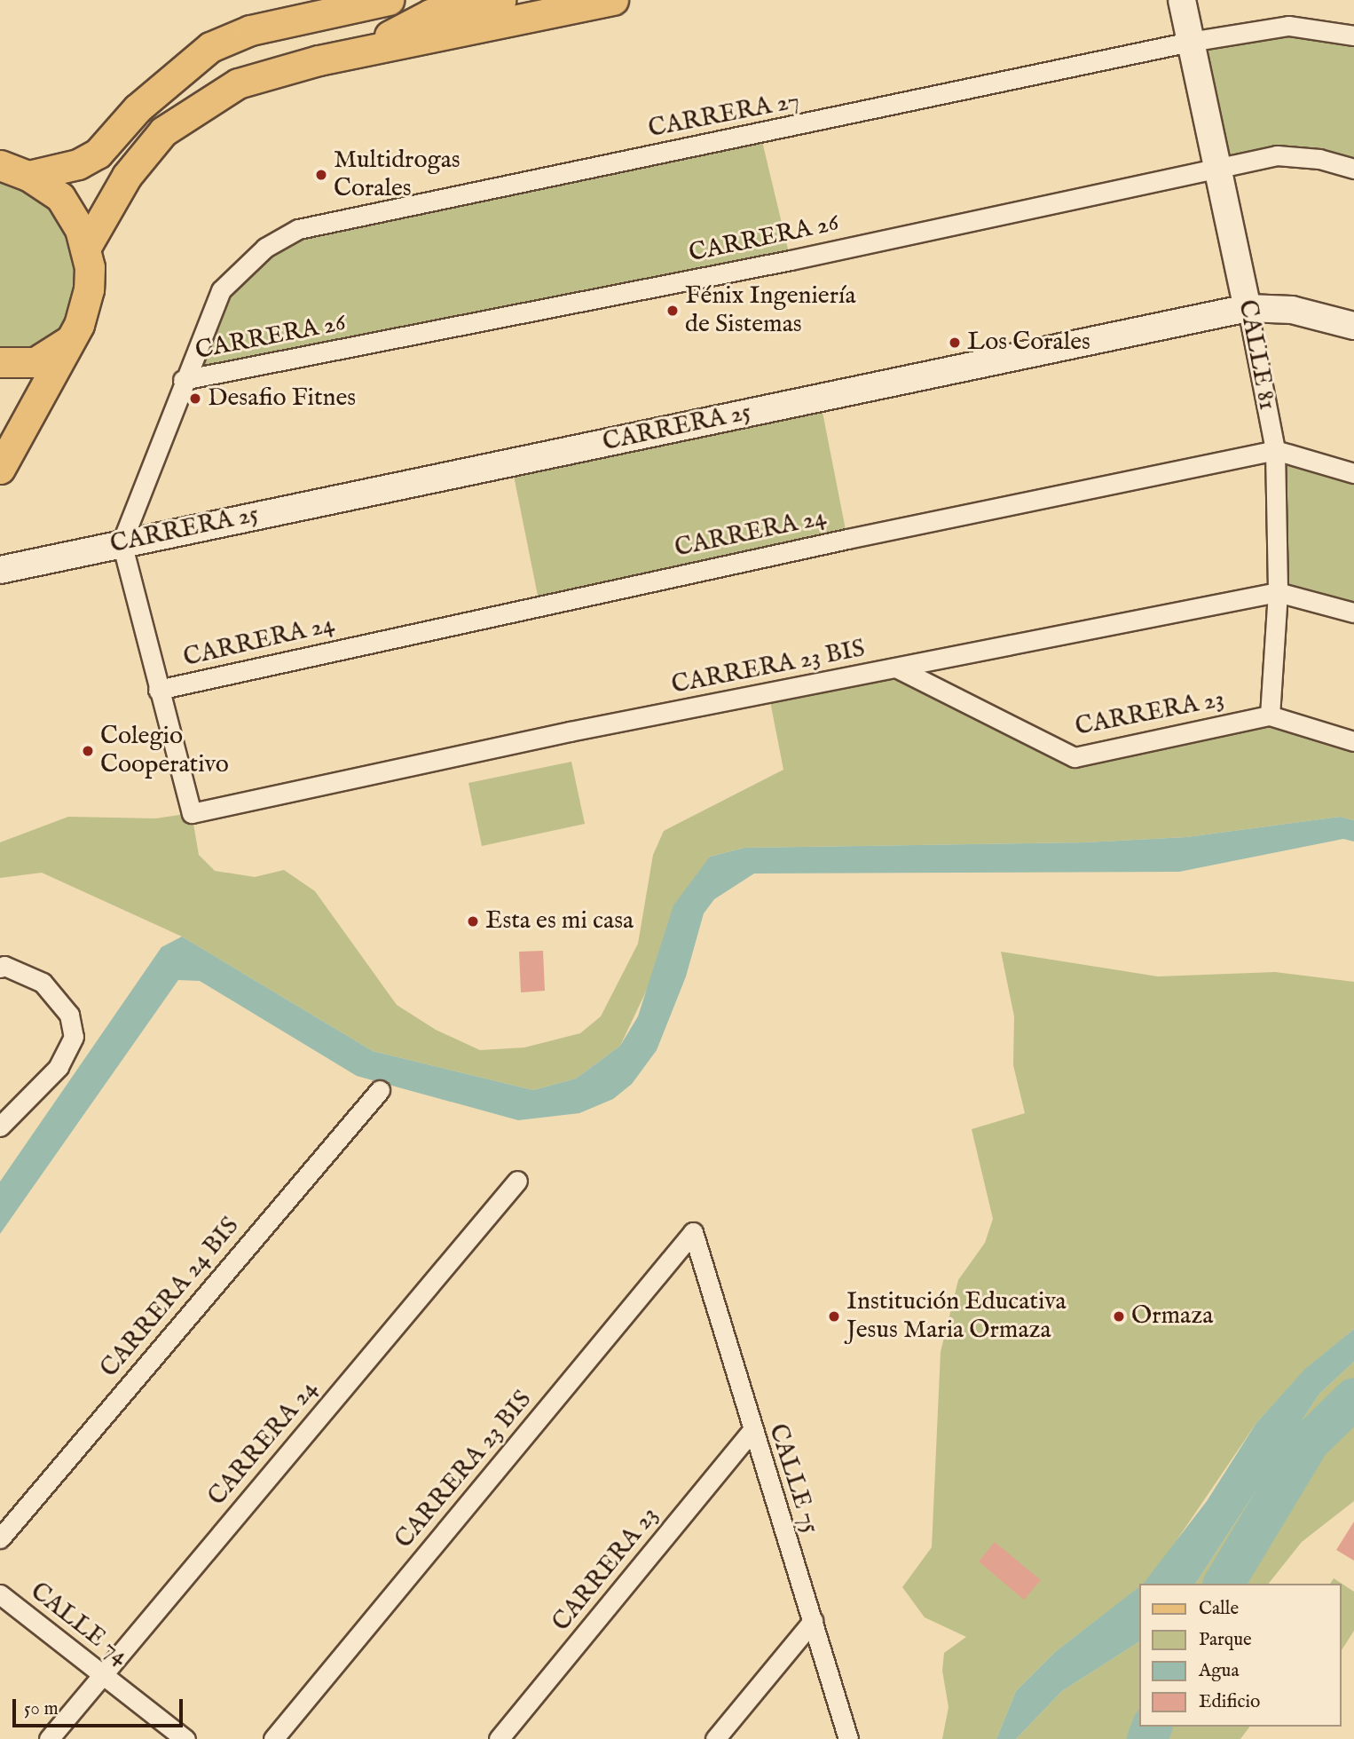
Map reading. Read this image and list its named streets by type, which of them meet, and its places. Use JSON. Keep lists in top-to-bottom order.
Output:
{
  "streets": {
    "street": [
      "CARRERA 27",
      "CARRERA 26",
      "CALLE 81",
      "CARRERA 25",
      "CARRERA 24",
      "CARRERA 23 BIS",
      "CARRERA 23",
      "CARRERA 24 BIS",
      "CALLE 75",
      "CALLE 74"
    ]
  },
  "crossings": [
    ["CARRERA 27", "CARRERA 26"],
    ["CARRERA 27", "CALLE 81"],
    ["CARRERA 27", "CARRERA 25"],
    ["CARRERA 26", "CALLE 81"],
    ["CALLE 81", "CARRERA 25"],
    ["CALLE 81", "CARRERA 24"],
    ["CALLE 81", "CARRERA 23 BIS"],
    ["CALLE 81", "CARRERA 23"],
    ["CARRERA 24", "CARRERA 23 BIS"],
    ["CARRERA 24", "CALLE 74"],
    ["CARRERA 23 BIS", "CARRERA 23"],
    ["CARRERA 23 BIS", "CALLE 75"],
    ["CARRERA 23", "CALLE 75"]
  ],
  "places": [
    "Multidrogas Corales",
    "Fénix Ingeniería de Sistemas",
    "Los Corales",
    "Desafio Fitnes",
    "Colegio Cooperativo",
    "Esta es mi casa",
    "Institución Educativa Jesus Maria Ormaza",
    "Ormaza"
  ],
  "legend": [
    "Calle",
    "Parque",
    "Agua",
    "Edificio"
  ],
  "scale_bar": "50 m"
}
